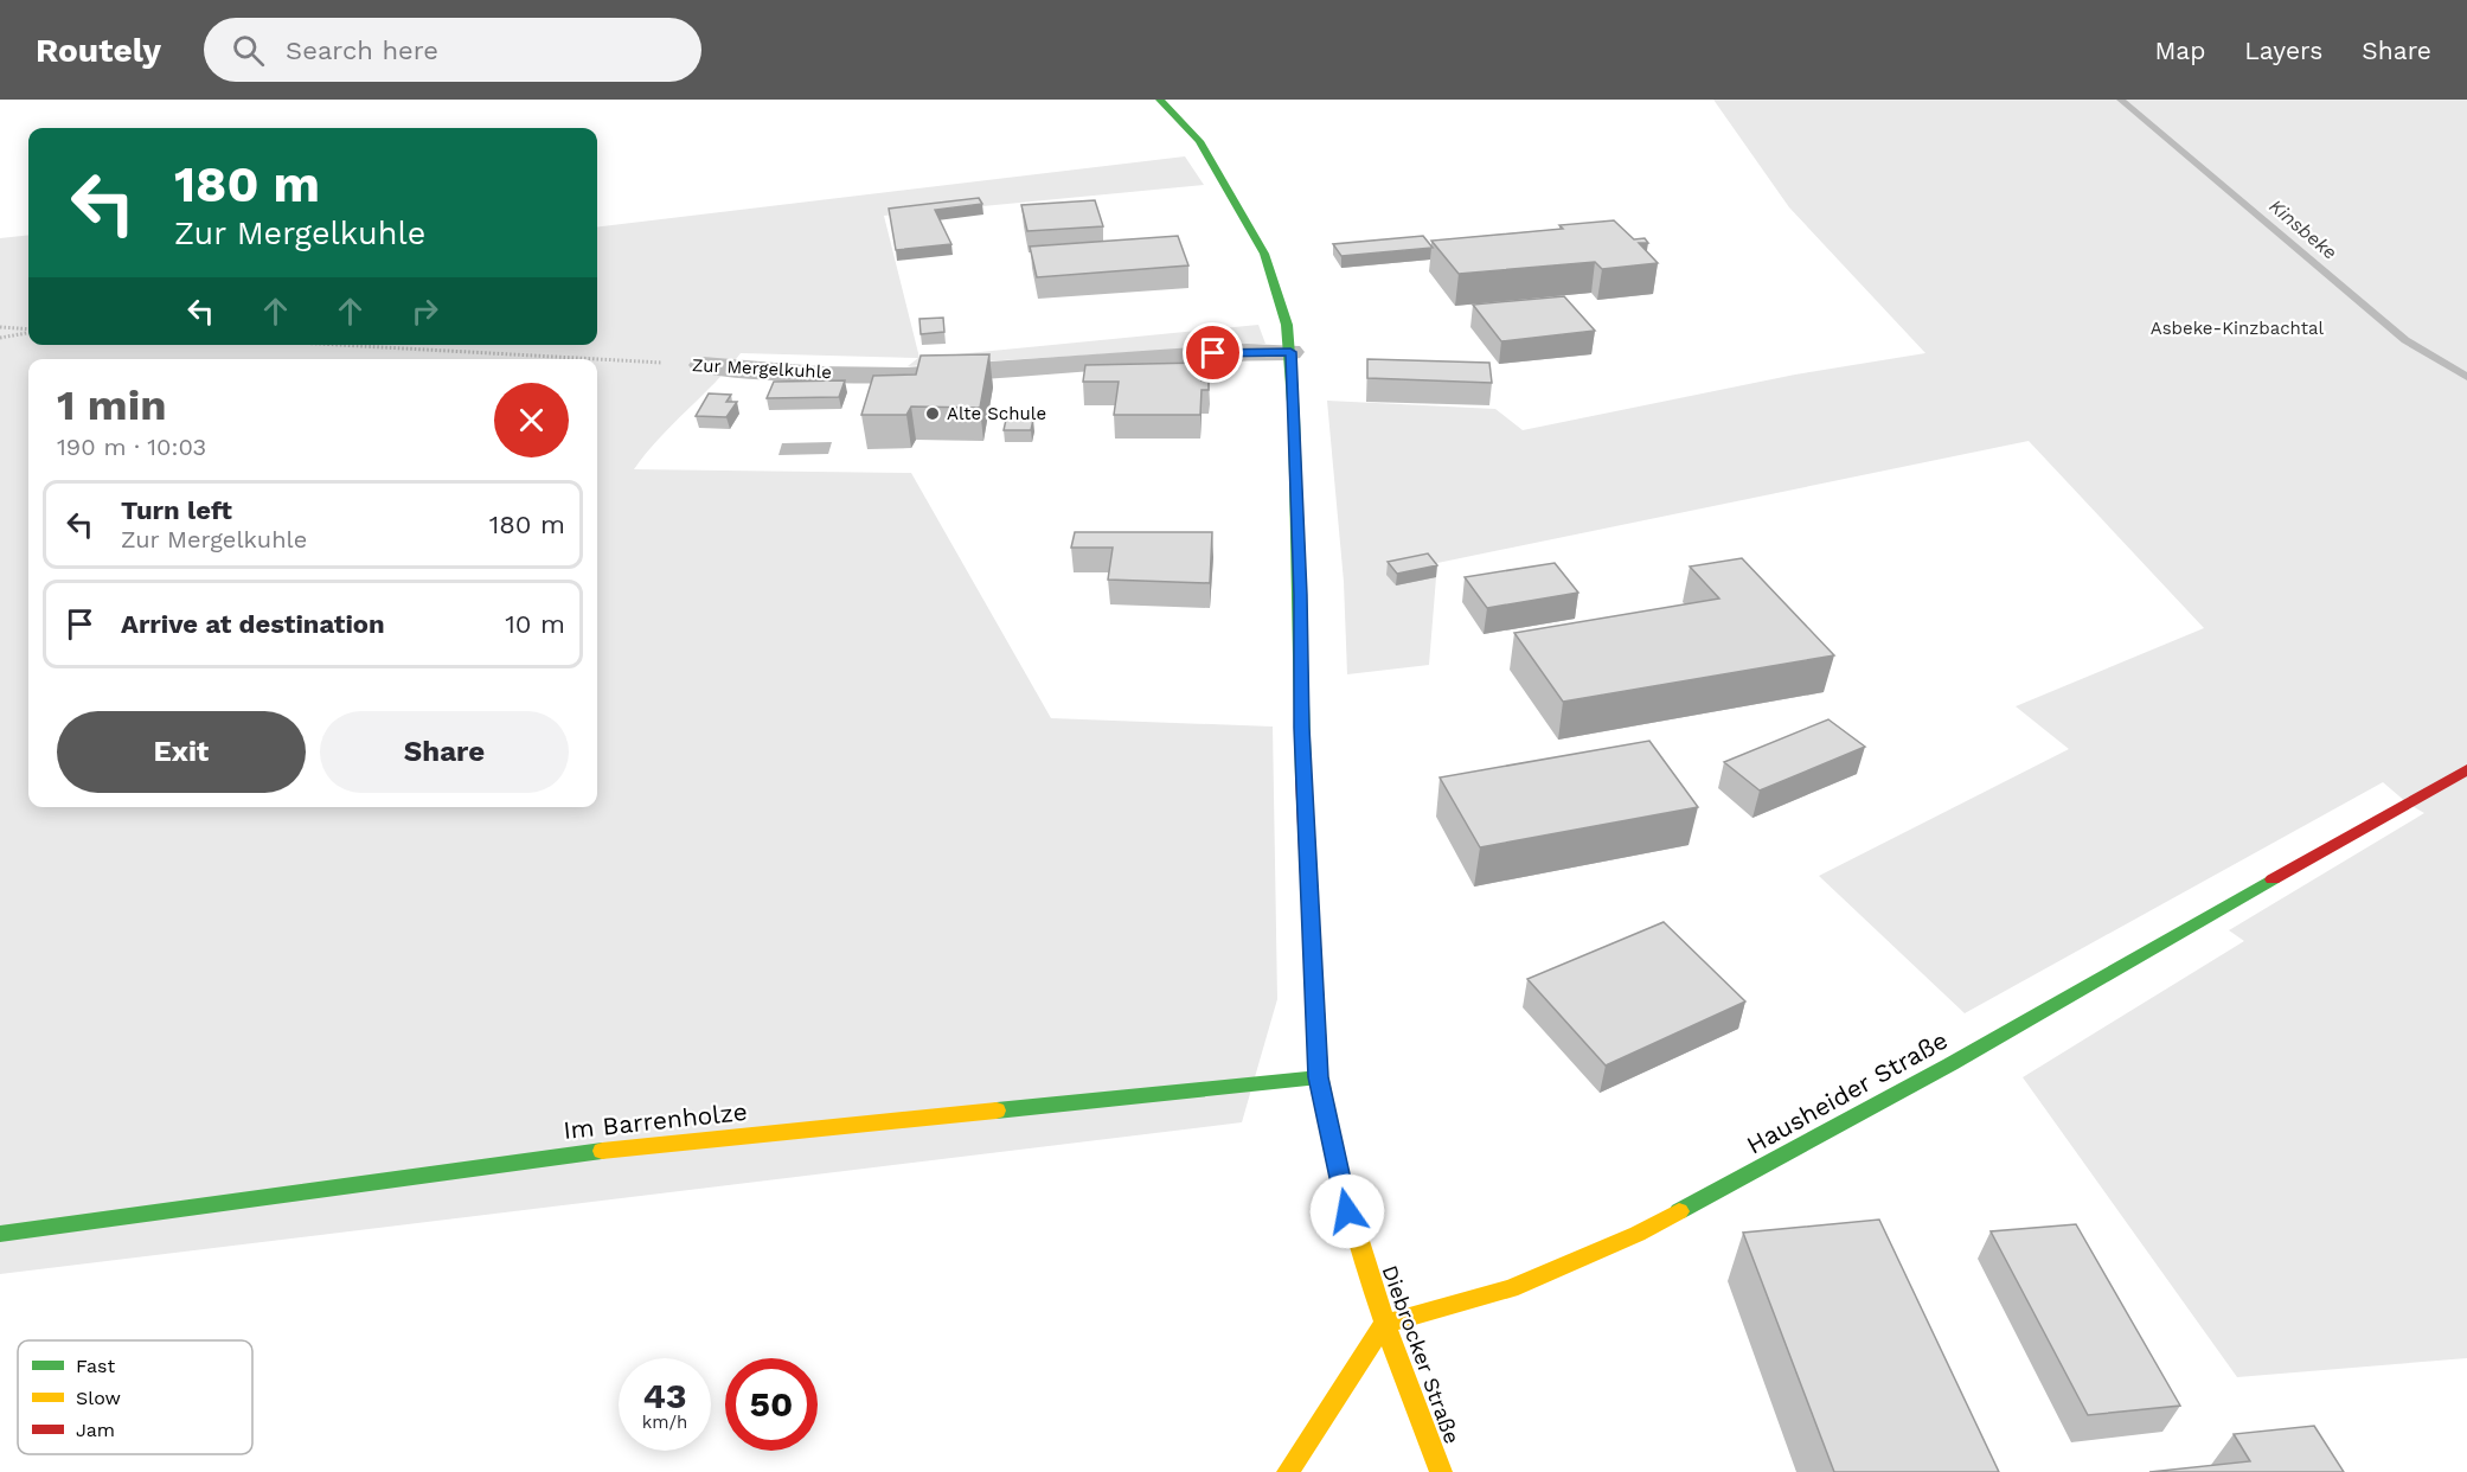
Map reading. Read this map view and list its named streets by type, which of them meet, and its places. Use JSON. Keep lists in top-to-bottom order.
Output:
{
  "streets": {
    "main road": ["Hausheider Straße", "Im Barrenholze", "Diebrocker Straße"],
    "street": ["Zur Mergelkuhle"]
  },
  "crossings": [
    ["Zur Mergelkuhle", "Diebrocker Straße"],
    ["Hausheider Straße", "Diebrocker Straße"],
    ["Im Barrenholze", "Diebrocker Straße"]
  ],
  "water": ["Kinsbeke"],
  "parks": ["Asbeke-Kinzbachtal"],
  "places": ["Alte Schule"],
  "legend": ["Fast", "Slow", "Jam"],
  "page": {
    "header": "Routely",
    "search": "Search here",
    "nav": ["Map", "Layers", "Share"],
    "turn": ["180 m", "Zur Mergelkuhle"],
    "heading": ["1 min", "190 m · 10:03"],
    "list": [
      {
        "name": "Turn left",
        "note": "Zur Mergelkuhle",
        "value": "180 m"
      },
      {
        "name": "Arrive at destination",
        "value": "10 m"
      }
    ],
    "buttons": ["Exit", "Share"],
    "speed": "43 km/h",
    "limit": "50"
  }
}
